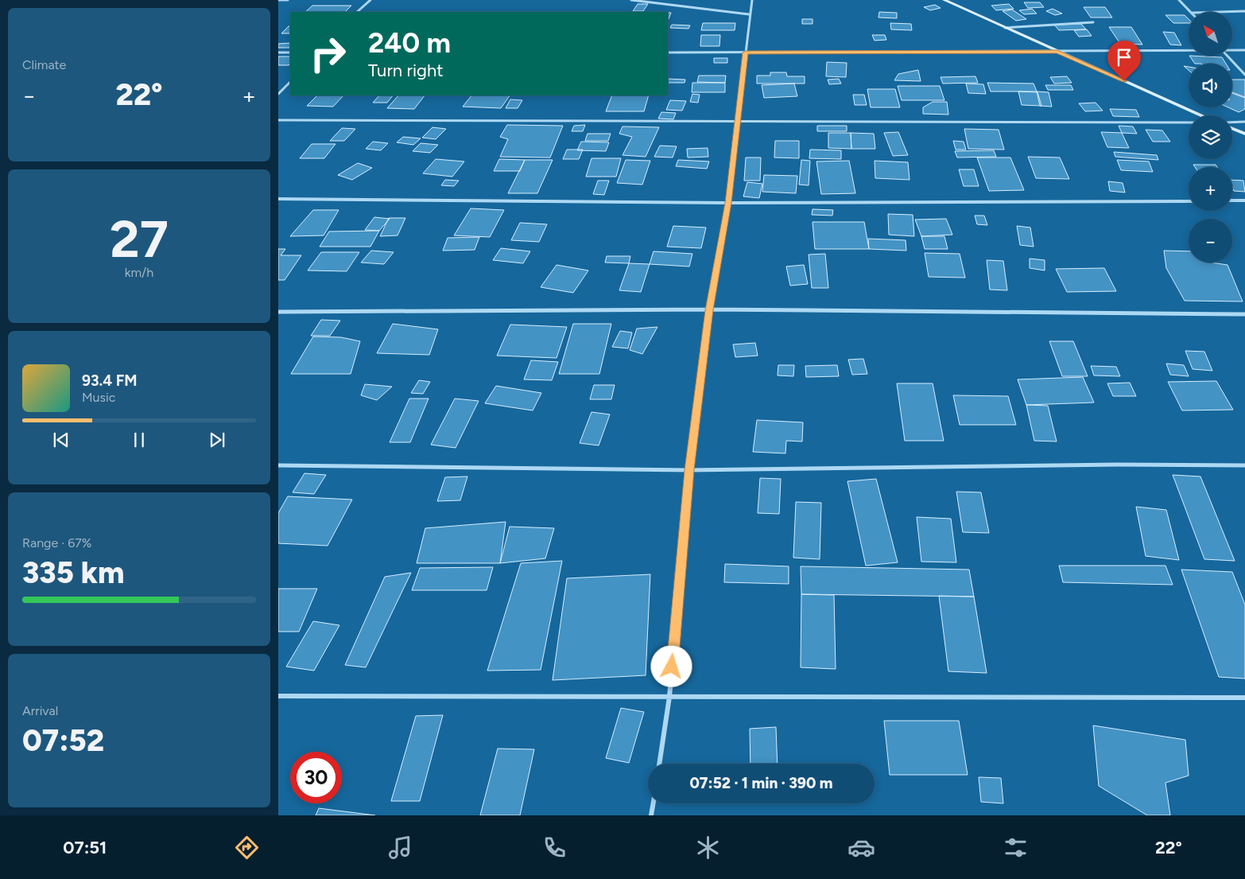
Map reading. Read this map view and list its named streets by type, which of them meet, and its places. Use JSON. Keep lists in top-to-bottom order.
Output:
{
  "north": "top left",
  "page": {
    "tile": [
      "Climate",
      ["27", "km/h"],
      ["Range · 67%", "335 km"],
      ["Arrival", "07:52"]
    ],
    "map_buttons": ["+", "−"],
    "turn": ["240 m", "Turn right"],
    "heat": ["−", "22°", "+"],
    "song": ["93.4 FM", "Music"],
    "limit": "30",
    "trip": "07:52 · 1 min · 390 m",
    "tabs": ["07:51", "22°"]
  }
}
